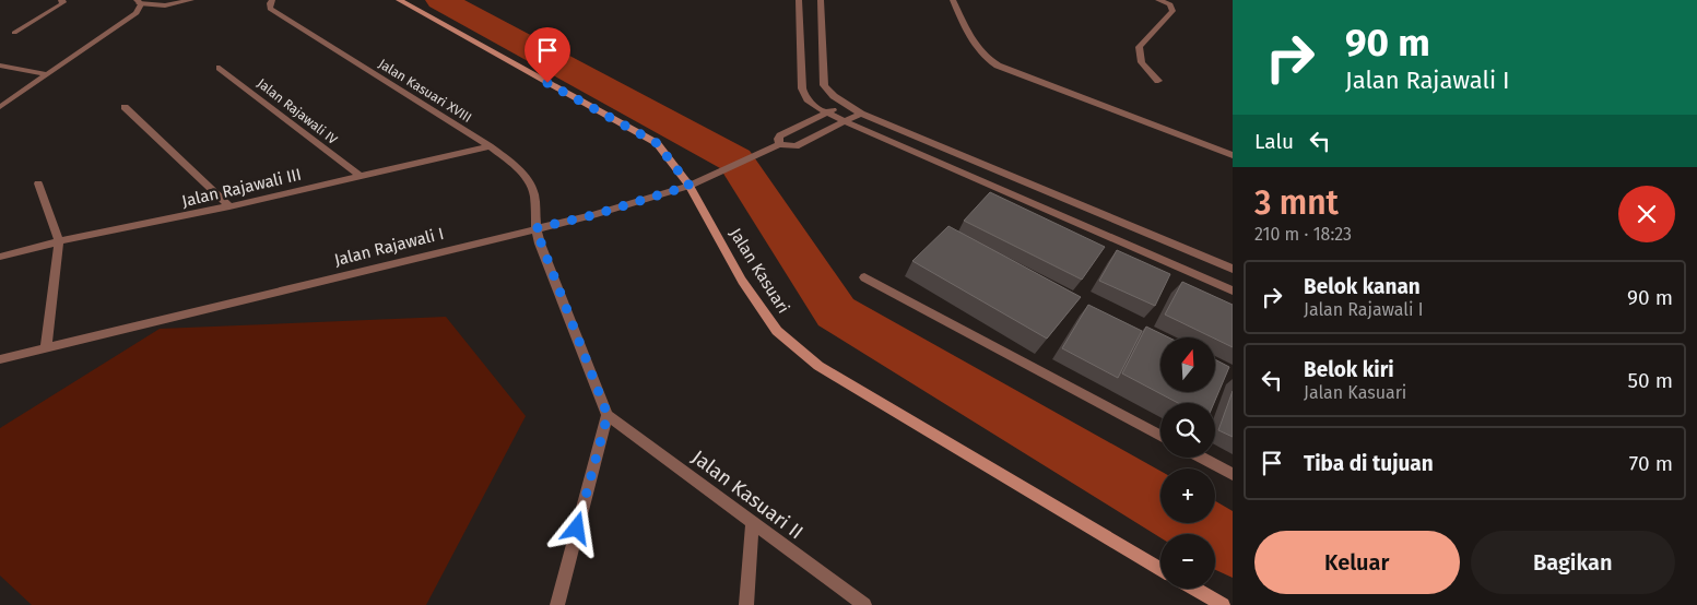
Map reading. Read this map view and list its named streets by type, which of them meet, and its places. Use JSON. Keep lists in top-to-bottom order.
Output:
{
  "streets": {
    "main road": ["Jalan Kasuari"],
    "street": [
      "Jalan Kasuari XVIII",
      "Jalan Rajawali IV",
      "Jalan Rajawali III",
      "Jalan Rajawali I",
      "Jalan Kasuari II"
    ]
  },
  "crossings": [
    ["Jalan Kasuari XVIII", "Jalan Rajawali III"],
    ["Jalan Kasuari XVIII", "Jalan Rajawali I"],
    ["Jalan Kasuari XVIII", "Jalan Kasuari II"],
    ["Jalan Rajawali IV", "Jalan Rajawali III"],
    ["Jalan Rajawali I", "Jalan Kasuari"]
  ],
  "north": "top",
  "page": {
    "turn": ["90 m", "Jalan Rajawali I"],
    "then": "Lalu",
    "heading": ["3 mnt", "210 m · 18:23"],
    "list": [
      {
        "name": "Belok kanan",
        "note": "Jalan Rajawali I",
        "value": "90 m"
      },
      {
        "name": "Belok kiri",
        "note": "Jalan Kasuari",
        "value": "50 m"
      },
      {
        "name": "Tiba di tujuan",
        "value": "70 m"
      }
    ],
    "map_buttons": ["+", "−"],
    "buttons": ["Keluar", "Bagikan"]
  }
}
